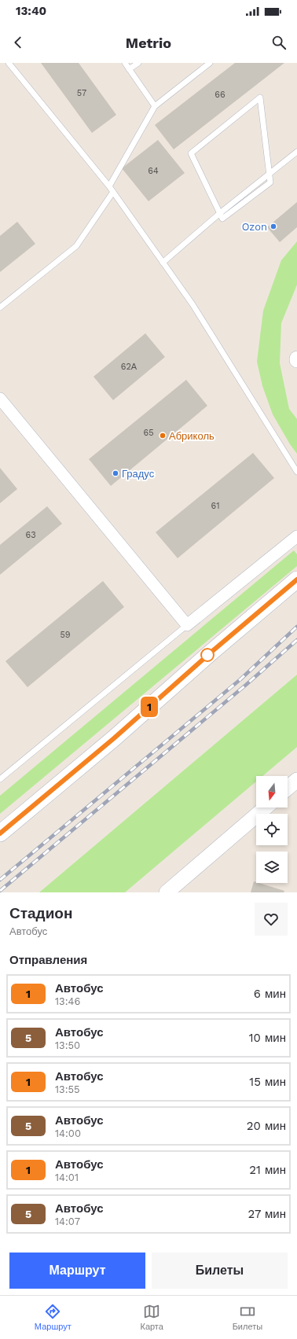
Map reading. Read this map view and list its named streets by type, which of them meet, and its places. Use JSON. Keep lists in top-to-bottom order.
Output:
{
  "places": ["Ozon", "Абриколь", "Градус"],
  "lines": ["bus line 1"],
  "house_numbers": [
    "57",
    "66",
    "64",
    "62А",
    "65",
    "61",
    "63",
    "59"
  ],
  "north": "bottom",
  "page": {
    "status": "13:40",
    "header": "Metrio",
    "on_map": "1",
    "heading": [
      ["Стадион", "Автобус"],
      "Отправления"
    ],
    "list": [
      {
        "mark": "1",
        "name": "Автобус",
        "note": "13:46",
        "value": "6 мин"
      },
      {
        "mark": "5",
        "name": "Автобус",
        "note": "13:50",
        "value": "10 мин"
      },
      {
        "mark": "1",
        "name": "Автобус",
        "note": "13:55",
        "value": "15 мин"
      },
      {
        "mark": "5",
        "name": "Автобус",
        "note": "14:00",
        "value": "20 мин"
      },
      {
        "mark": "1",
        "name": "Автобус",
        "note": "14:01",
        "value": "21 мин"
      },
      {
        "mark": "5",
        "name": "Автобус",
        "note": "14:07",
        "value": "27 мин"
      }
    ],
    "buttons": ["Маршрут", "Билеты"],
    "tabs": ["Маршрут", "Карта", "Билеты"]
  }
}
